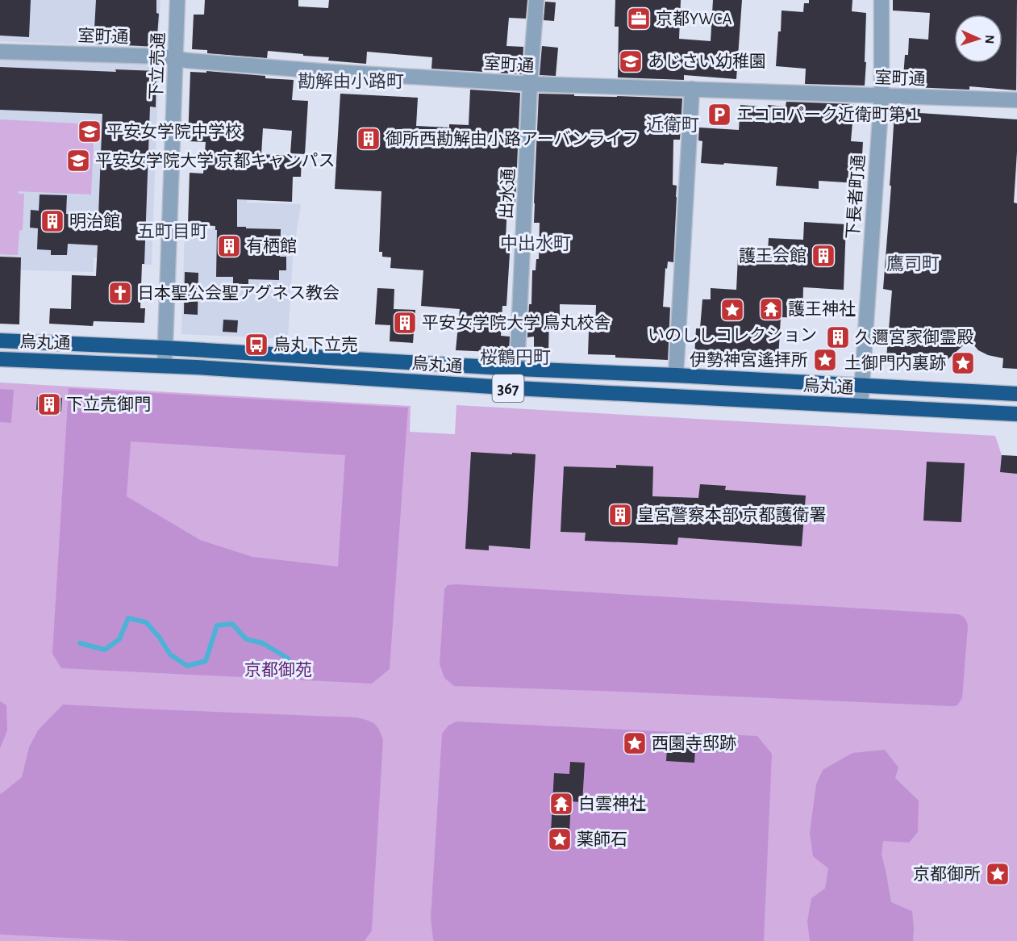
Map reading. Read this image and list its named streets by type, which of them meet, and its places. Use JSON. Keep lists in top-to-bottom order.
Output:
{
  "streets": {
    "highway": ["烏丸通", "367"],
    "street": [
      "室町通",
      "下立売通",
      "出水通",
      "下長者町通"
    ]
  },
  "crossings": [
    ["室町通", "下立売通"],
    ["室町通", "出水通"],
    ["室町通", "下長者町通"],
    ["下立売通", "烏丸通"],
    ["出水通", "烏丸通"],
    ["下長者町通", "烏丸通"]
  ],
  "districts": [
    "勘解由小路町",
    "近衛町",
    "五町目町",
    "中出水町",
    "鷹司町",
    "桜鶴円町"
  ],
  "parks": ["京都御苑"],
  "places": {
    "office": ["京都YWCA"],
    "school or university": ["あじさい幼稚園", "平安女学院中学校", "平安女学院大学 京都キャンパス"],
    "parking": ["エコロパーク近衛町第１"],
    "building": [
      "御所西勘解由小路アーバンライフ",
      "明治館",
      "有栖館",
      "護王会館",
      "平安女学院大学 鳥丸校舎",
      "久邇宮家御霊殿",
      "下立売御門",
      "皇宮警察本部 京都護衛署"
    ],
    "church": ["日本聖公会聖アグネス教会"],
    "temple": ["護王神社", "白雲神社"],
    "place": [
      "いのししコレクション",
      "伊勢神宮遙拝所",
      "土御門内裏跡",
      "西園寺邸跡",
      "薬師石",
      "京都御所"
    ],
    "bus stop": ["烏丸下立売"]
  },
  "north": "right"
}
